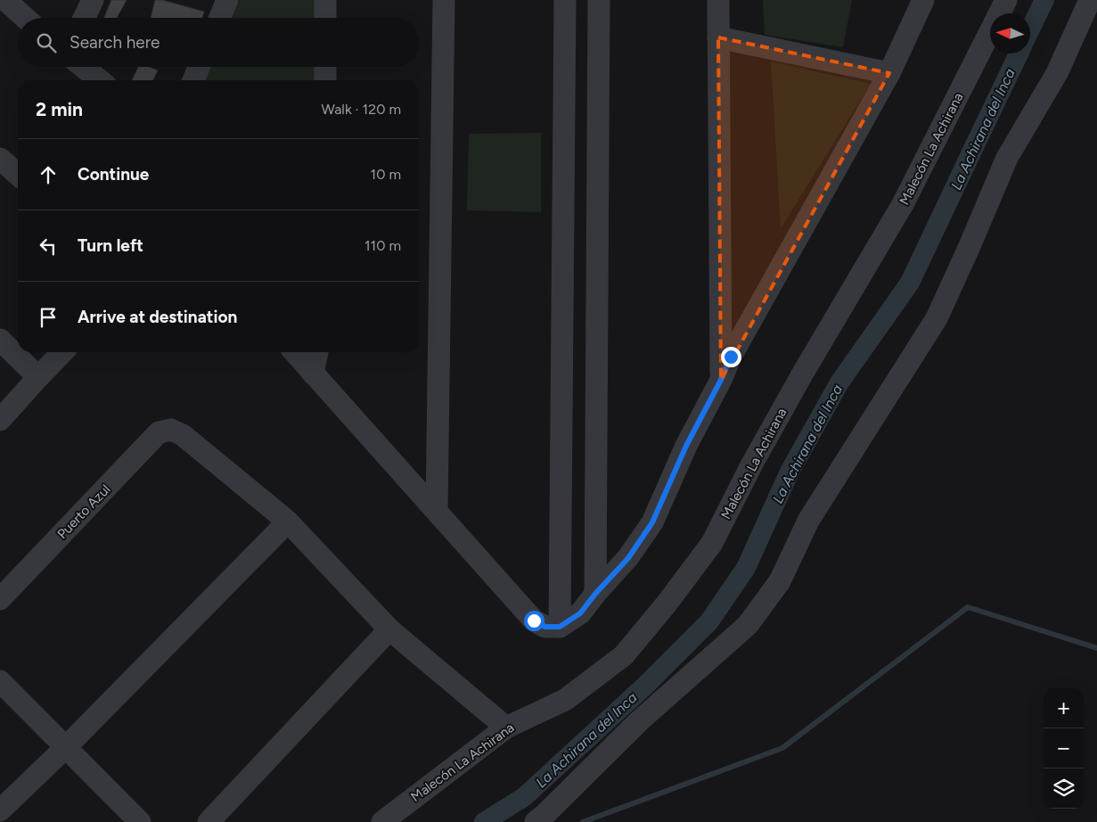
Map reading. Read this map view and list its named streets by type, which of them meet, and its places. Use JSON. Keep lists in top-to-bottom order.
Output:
{
  "streets": {
    "street": ["Malecón La Achirana", "Puerto Azul"]
  },
  "water": ["La Achirana del Inca"],
  "north": "left",
  "page": {
    "search": "Search here",
    "heading": ["2 min", "Walk · 120 m"],
    "list": [
      ["Continue", "10 m"],
      ["Turn left", "110 m"],
      "Arrive at destination"
    ],
    "map_buttons": ["+", "−"]
  }
}
